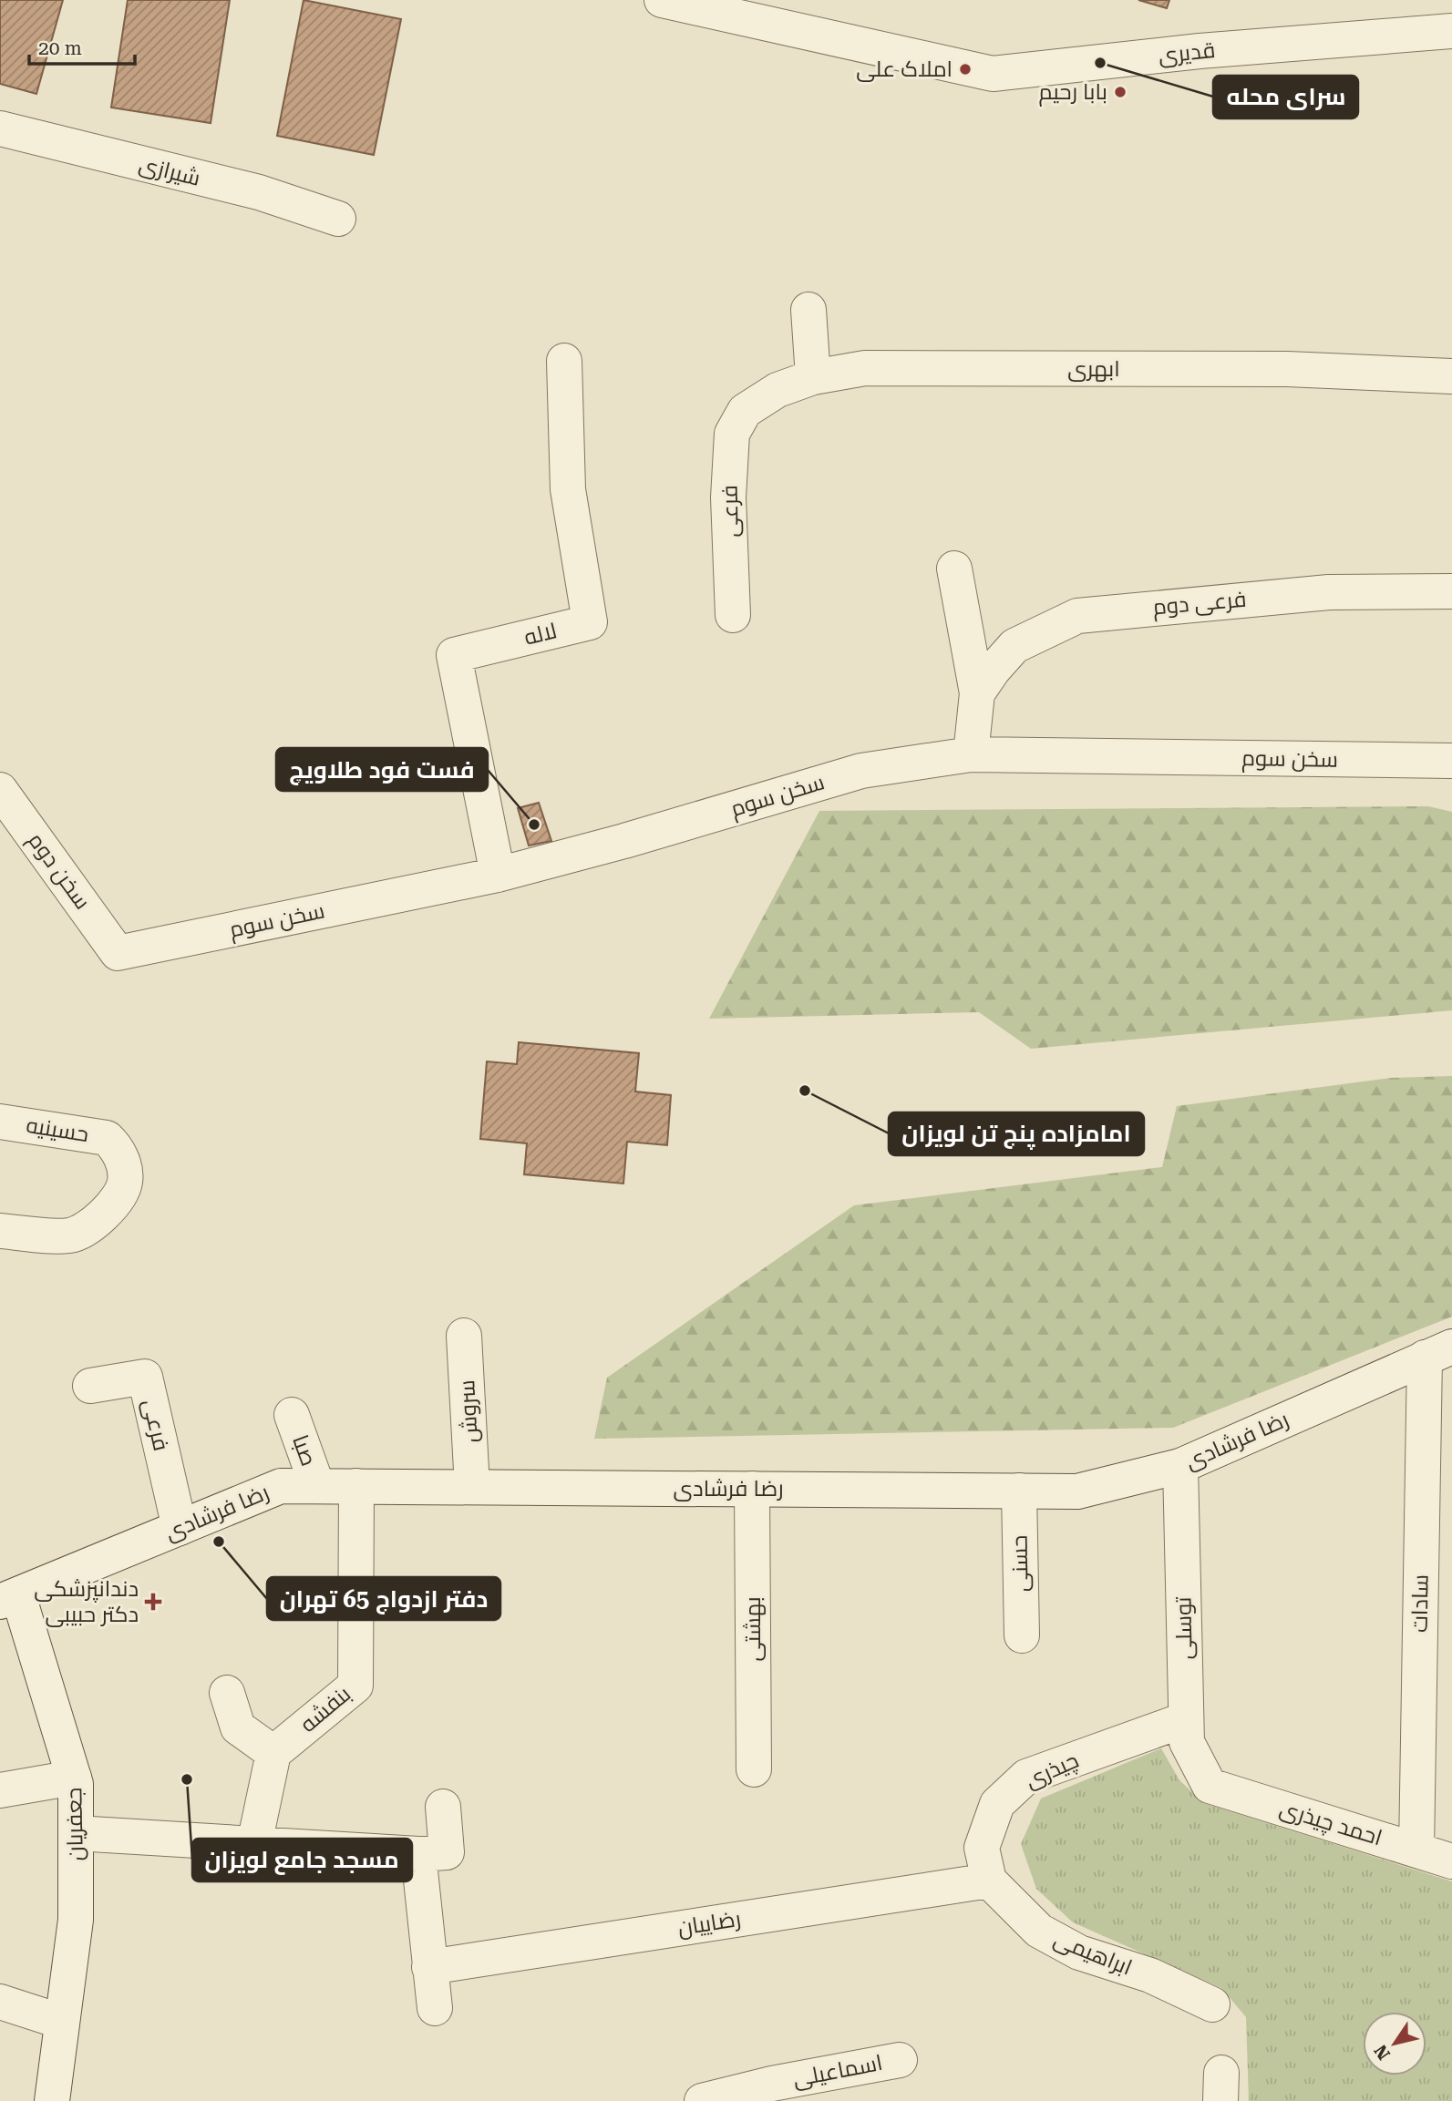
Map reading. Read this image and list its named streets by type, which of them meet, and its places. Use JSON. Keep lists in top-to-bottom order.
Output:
{
  "streets": {
    "street": [
      "قدیری",
      "شیرازی",
      "ابهری",
      "فرعی",
      "فرعی دوم",
      "لاله",
      "سخن سوم",
      "سخن دوم",
      "حسینیه",
      "سروش",
      "رضا فرشادی",
      "صبا",
      "حسنی",
      "سادات",
      "توسلی",
      "بهشتی",
      "بنفشه",
      "چیذری",
      "احمد چیذری",
      "جعفریان",
      "رضاییان",
      "ابراهیمی",
      "اسماعیلی"
    ]
  },
  "crossings": [
    ["ابهری", "فرعی"],
    ["فرعی", "رضا فرشادی"],
    ["لاله", "سخن سوم"],
    ["سخن سوم", "سخن دوم"],
    ["سروش", "رضا فرشادی"],
    ["رضا فرشادی", "صبا"],
    ["رضا فرشادی", "حسنی"],
    ["رضا فرشادی", "سادات"],
    ["رضا فرشادی", "توسلی"],
    ["رضا فرشادی", "بهشتی"],
    ["رضا فرشادی", "بنفشه"],
    ["رضا فرشادی", "جعفریان"],
    ["سادات", "احمد چیذری"],
    ["توسلی", "چیذری"],
    ["توسلی", "احمد چیذری"],
    ["چیذری", "رضاییان"],
    ["چیذری", "ابراهیمی"],
    ["رضاییان", "ابراهیمی"]
  ],
  "places": {
    "other": [
      "سرای محله",
      "املاک علی",
      "بابا رحیم",
      "فست فود طلاویچ",
      "امامزاده پنج تن لویزان",
      "دفتر ازدواج 65 تهران",
      "مسجد جامع لویزان"
    ],
    "health": ["دندانپزشکی دکتر حبیبی"]
  },
  "scale_bar": "20 m",
  "north": "bottom left"
}
